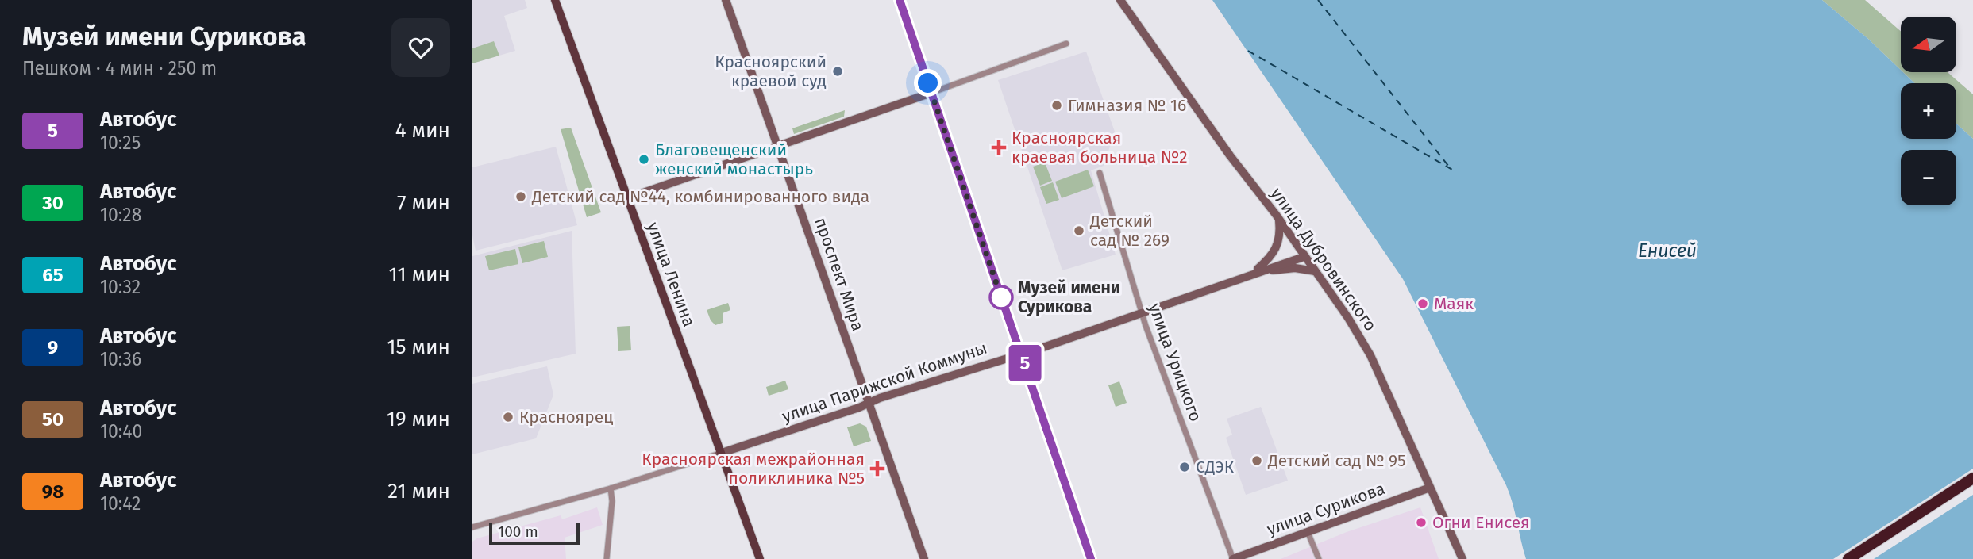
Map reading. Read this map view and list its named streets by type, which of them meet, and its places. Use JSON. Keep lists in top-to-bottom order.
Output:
{
  "streets": {
    "main road": [
      "улица Дубровинского",
      "улица Ленина",
      "проспект Мира",
      "улица Парижской Коммуны",
      "улица Сурикова"
    ],
    "street": ["улица Урицкого"]
  },
  "crossings": [
    ["улица Дубровинского", "улица Парижской Коммуны"],
    ["улица Дубровинского", "улица Сурикова"],
    ["улица Ленина", "улица Парижской Коммуны"],
    ["проспект Мира", "улица Парижской Коммуны"],
    ["улица Урицкого", "улица Парижской Коммуны"],
    ["улица Урицкого", "улица Сурикова"]
  ],
  "water": ["Енисей"],
  "places": {
    "other": [
      "Красноярский краевой суд",
      "Гимназия № 16",
      "Благовещенский женский монастырь",
      "Детский сад №44, комбинированного вида",
      "Детский сад № 269",
      "Музей имени Сурикова",
      "Маяк",
      "Красноярец",
      "Детский сад № 95",
      "СДЭК",
      "Огни Енисея"
    ],
    "health": ["Красноярская краевая больница №2", "Красноярская межрайонная поликлиника №5"]
  },
  "lines": ["bus line 5"],
  "scale_bar": "100 m",
  "north": "left",
  "page": {
    "heading": ["Музей имени Сурикова", "Пешком · 4 мин · 250 m"],
    "on_map": "5",
    "map_buttons": ["+", "−"],
    "list": [
      {
        "mark": "5",
        "name": "Автобус",
        "note": "10:25",
        "value": "4 мин"
      },
      {
        "mark": "30",
        "name": "Автобус",
        "note": "10:28",
        "value": "7 мин"
      },
      {
        "mark": "65",
        "name": "Автобус",
        "note": "10:32",
        "value": "11 мин"
      },
      {
        "mark": "9",
        "name": "Автобус",
        "note": "10:36",
        "value": "15 мин"
      },
      {
        "mark": "50",
        "name": "Автобус",
        "note": "10:40",
        "value": "19 мин"
      },
      {
        "mark": "98",
        "name": "Автобус",
        "note": "10:42",
        "value": "21 мин"
      }
    ],
    "scale": "100 m"
  }
}
